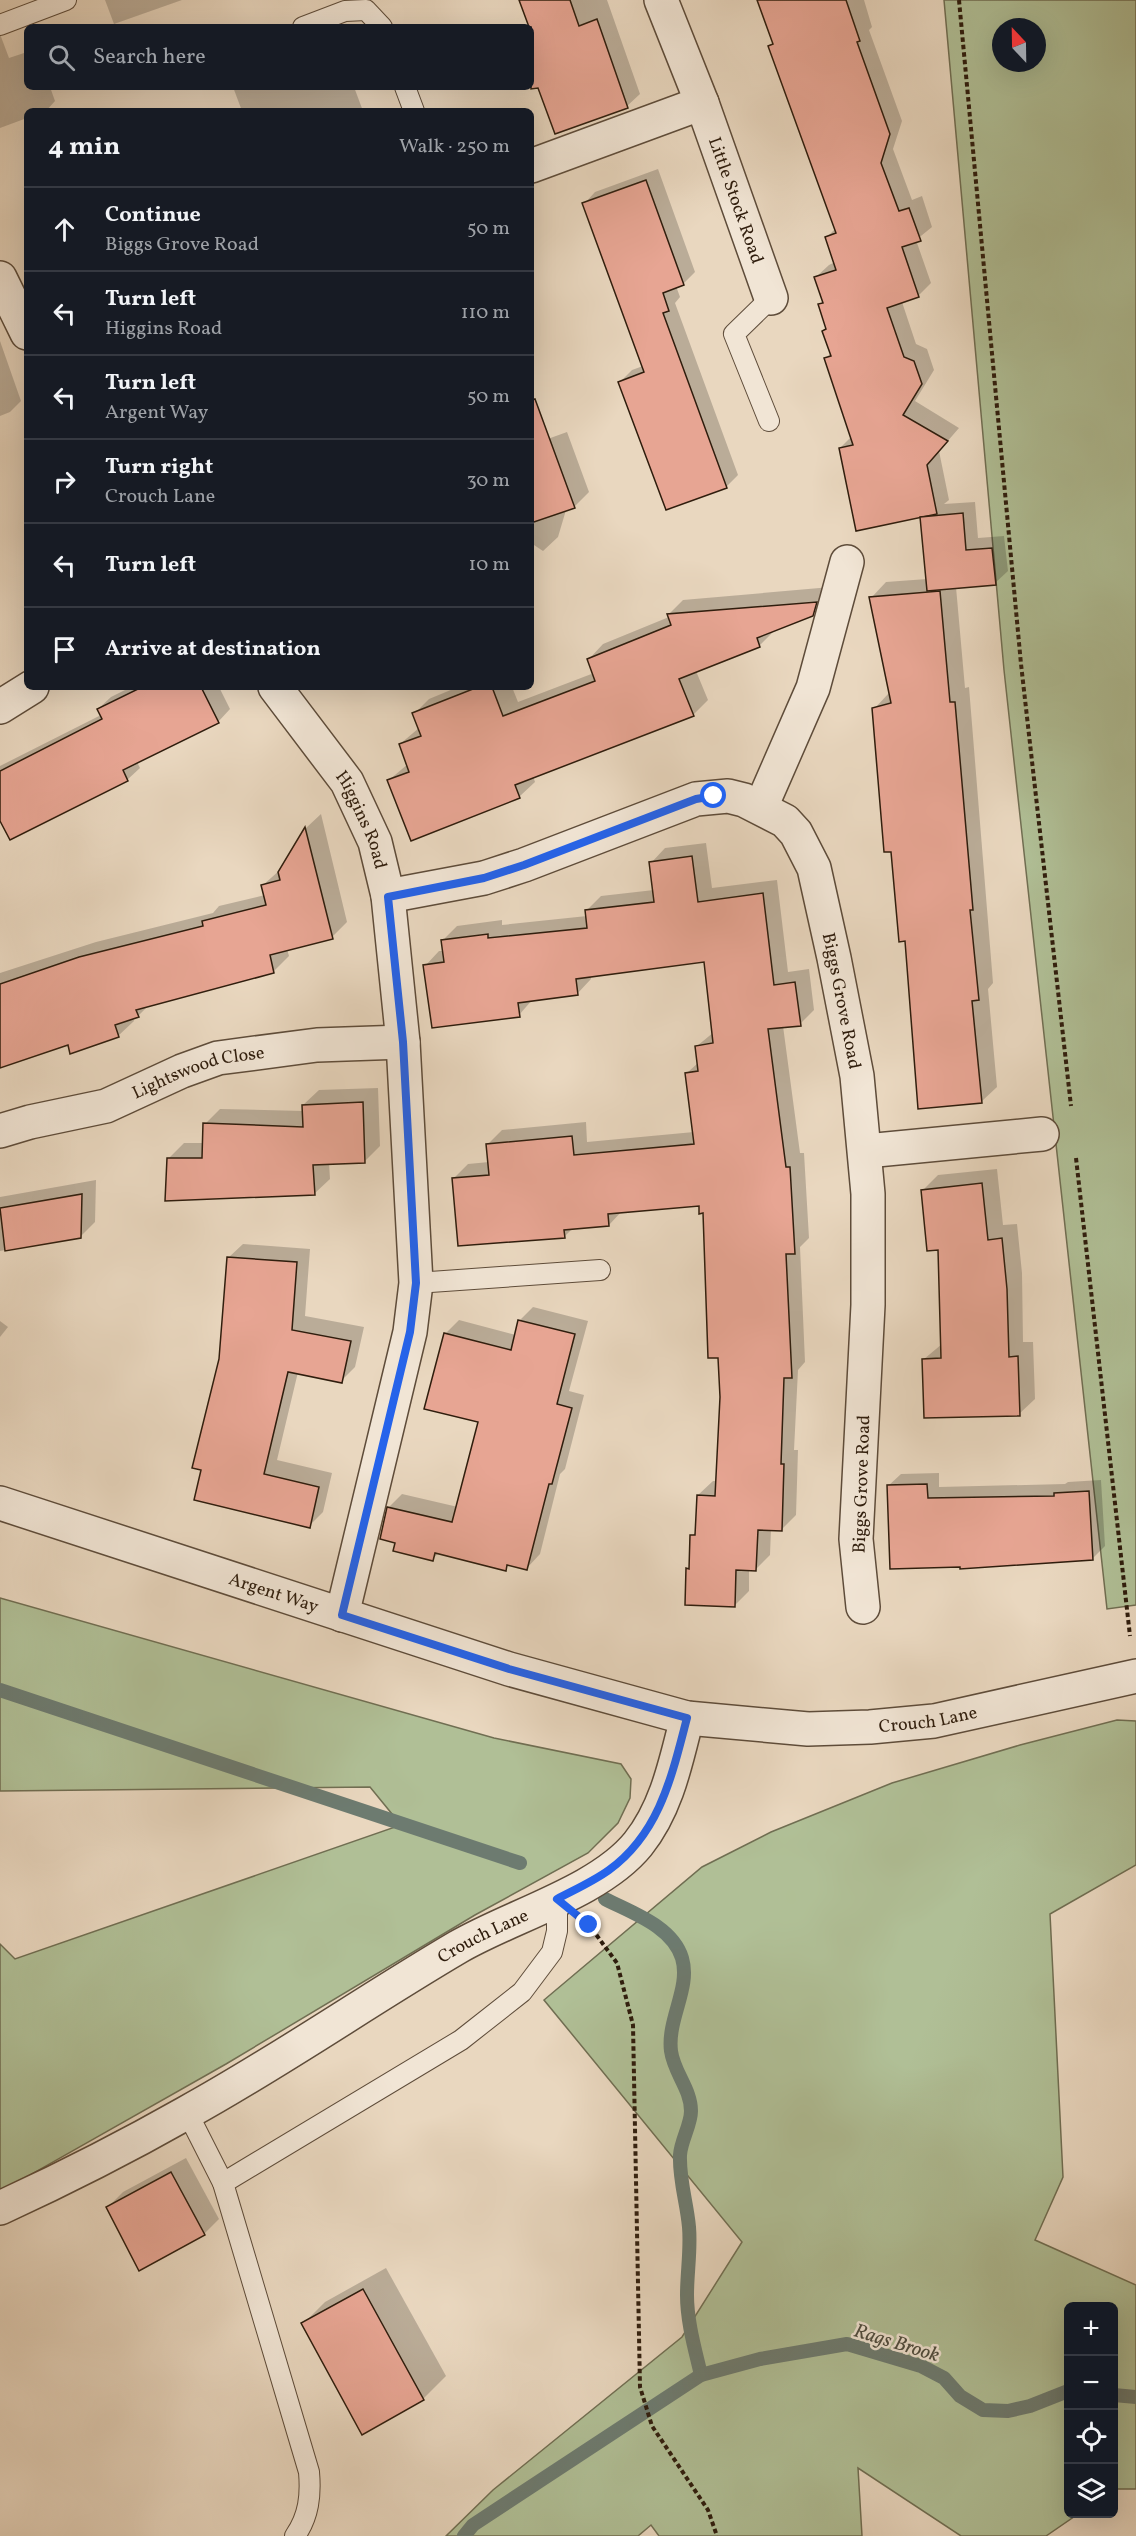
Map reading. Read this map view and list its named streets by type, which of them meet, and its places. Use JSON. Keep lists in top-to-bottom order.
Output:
{
  "streets": {
    "street": [
      "Little Stock Road",
      "Higgins Road",
      "Biggs Grove Road",
      "Lightswood Close",
      "Argent Way",
      "Crouch Lane"
    ]
  },
  "crossings": [
    ["Higgins Road", "Biggs Grove Road"],
    ["Higgins Road", "Lightswood Close"],
    ["Higgins Road", "Argent Way"],
    ["Argent Way", "Crouch Lane"]
  ],
  "water": ["Rags Brook"],
  "north": "top",
  "page": {
    "search": "Search here",
    "heading": ["4 min", "Walk · 250 m"],
    "list": [
      ["Continue", "Biggs Grove Road", "50 m"],
      ["Turn left", "Higgins Road", "110 m"],
      ["Turn left", "Argent Way", "50 m"],
      ["Turn right", "Crouch Lane", "30 m"],
      ["Turn left", "10 m"],
      "Arrive at destination"
    ],
    "map_buttons": ["+", "−"]
  }
}
